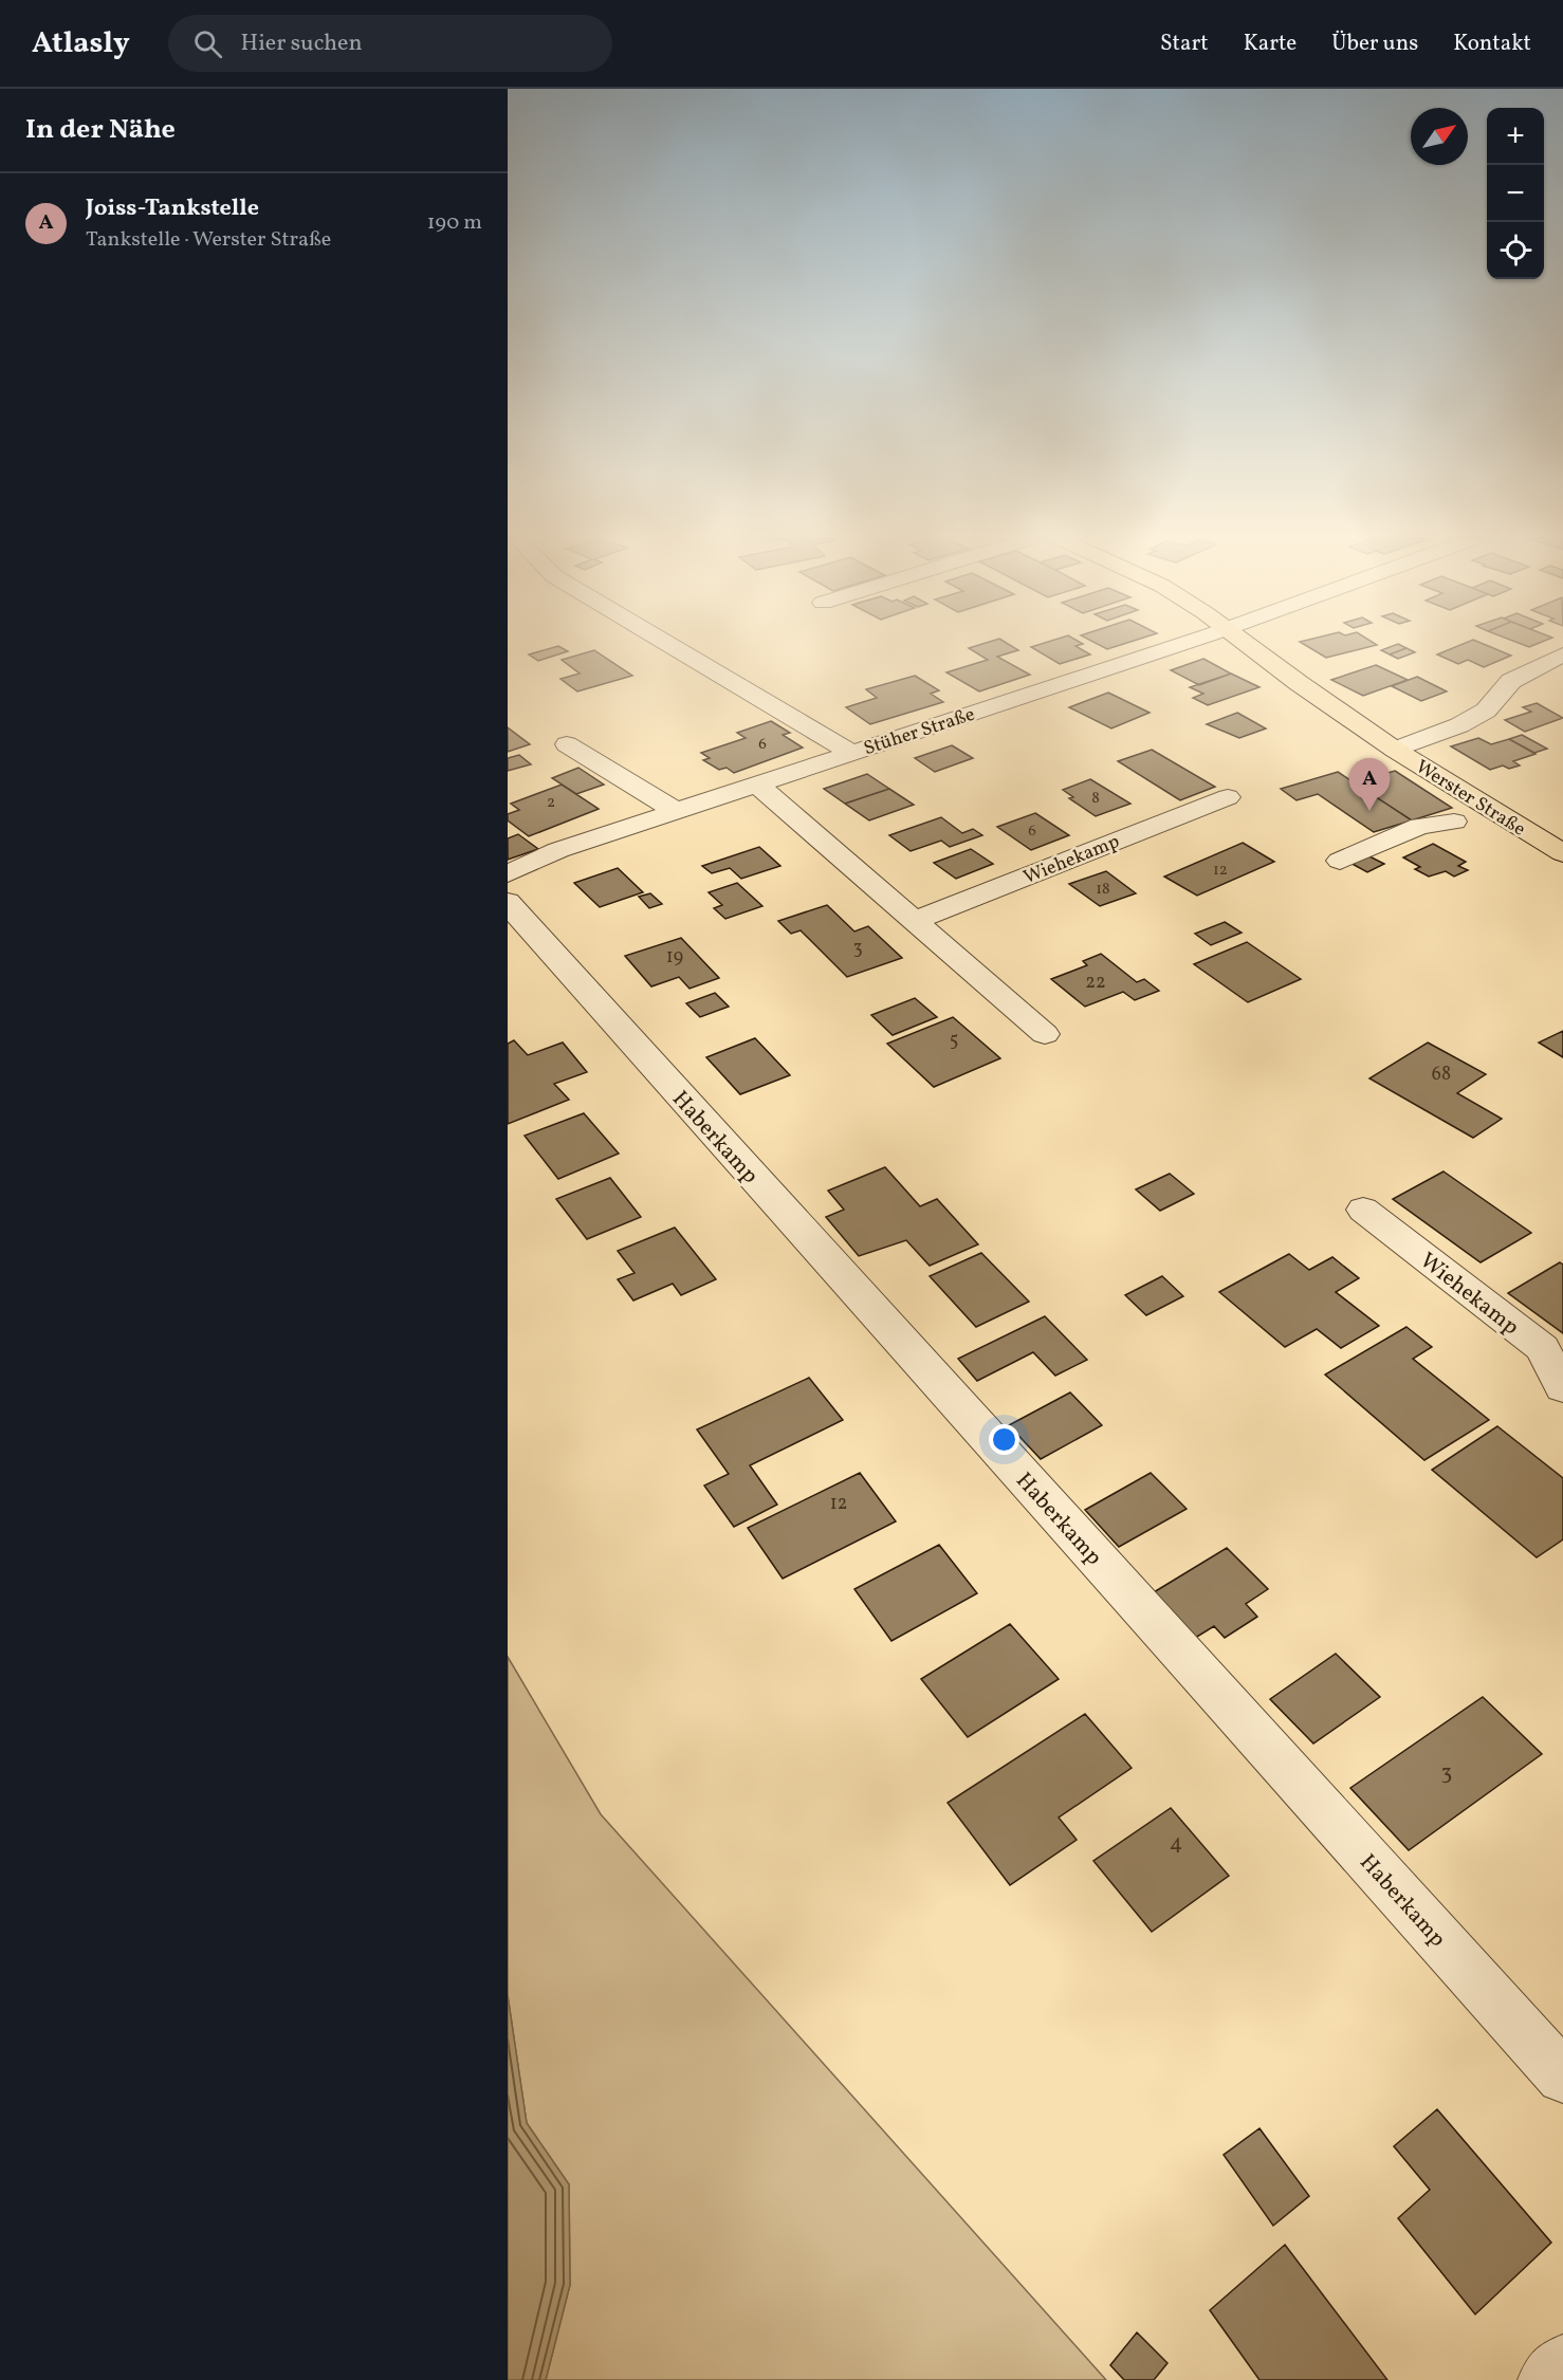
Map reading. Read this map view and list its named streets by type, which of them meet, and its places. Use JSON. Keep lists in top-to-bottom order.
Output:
{
  "streets": {
    "main road": ["Werster Straße"],
    "street": ["Stüher Straße", "Wiehekamp", "Haberkamp"]
  },
  "house_numbers": [
    "6",
    "8",
    "2",
    "6",
    "12",
    "18",
    "3",
    "19",
    "22",
    "5",
    "68",
    "12",
    "3",
    "4"
  ],
  "north": "top right",
  "page": {
    "header": "Atlasly",
    "search": "Hier suchen",
    "nav": [
      "Start",
      "Karte",
      "Über uns",
      "Kontakt"
    ],
    "heading": "In der Nähe",
    "map_buttons": ["+", "−"],
    "list": [
      {
        "mark": "A",
        "name": "Joiss-Tankstelle",
        "note": "Tankstelle · Werster Straße",
        "value": "190 m"
      }
    ],
    "pins": "A"
  }
}
